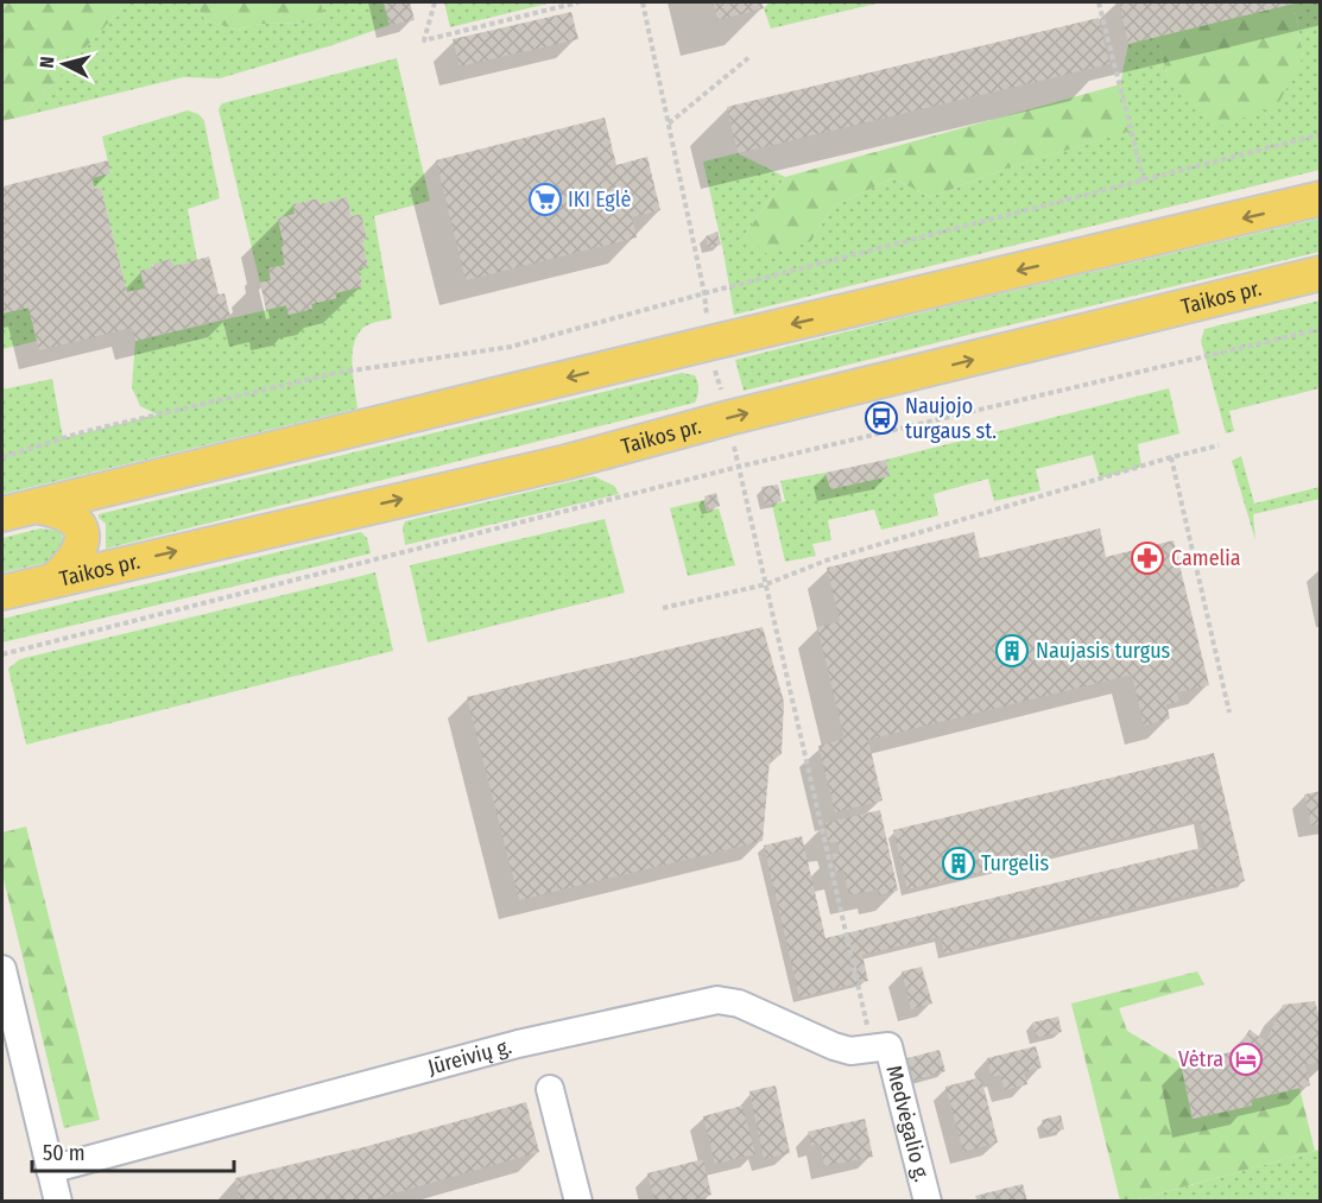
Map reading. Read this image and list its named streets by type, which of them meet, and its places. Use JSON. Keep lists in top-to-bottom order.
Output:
{
  "streets": {
    "main road": ["Taikos pr."],
    "street": ["Jūreivių g.", "Medvėgalio g."]
  },
  "crossings": [
    ["Jūreivių g.", "Medvėgalio g."]
  ],
  "places": {
    "supermarket": ["IKI Eglė"],
    "bus stop": ["Naujojo turgaus st."],
    "pharmacy": ["Camelia"],
    "building": ["Naujasis turgus", "Turgelis"],
    "hotel": ["Vėtra"]
  },
  "scale_bar": "50 m",
  "north": "left"
}
